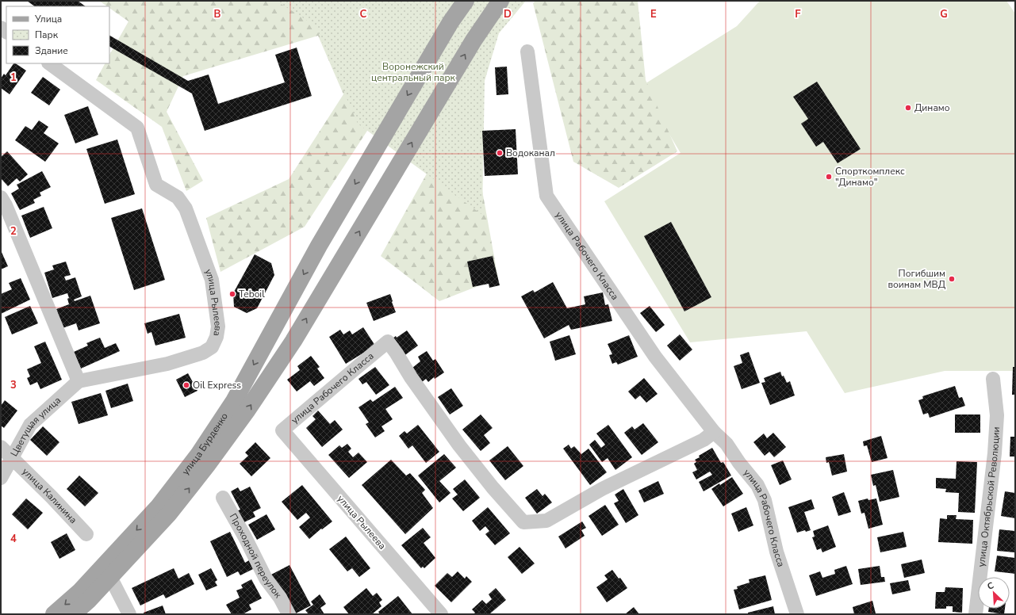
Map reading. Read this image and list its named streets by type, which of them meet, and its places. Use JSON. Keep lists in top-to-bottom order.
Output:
{
  "streets": {
    "main road": ["улица Бурденко"],
    "street": [
      "улица Рабочего Класса",
      "улица Рылеева",
      "Цветущая улица",
      "улица Калинина",
      "улица Октябрьской Революции",
      "Проходной переулок"
    ]
  },
  "crossings": [
    ["улица Рабочего Класса", "улица Рылеева"],
    ["улица Рылеева", "Цветущая улица"],
    ["Цветущая улица", "улица Калинина"]
  ],
  "parks": ["Воронежский центральный парк"],
  "places": [
    "Динамо",
    "Водоканал",
    "Спорткомплекс \"Динамо\"",
    "Погибшим воинам МВД",
    "Teboil",
    "Oil Express"
  ],
  "legend": ["Улица", "Парк", "Здание"],
  "north": "top left",
  "grid": {
    "columns": [
      "B",
      "C",
      "D",
      "E",
      "F",
      "G"
    ],
    "rows": [
      "1",
      "2",
      "3",
      "4"
    ]
  }
}
